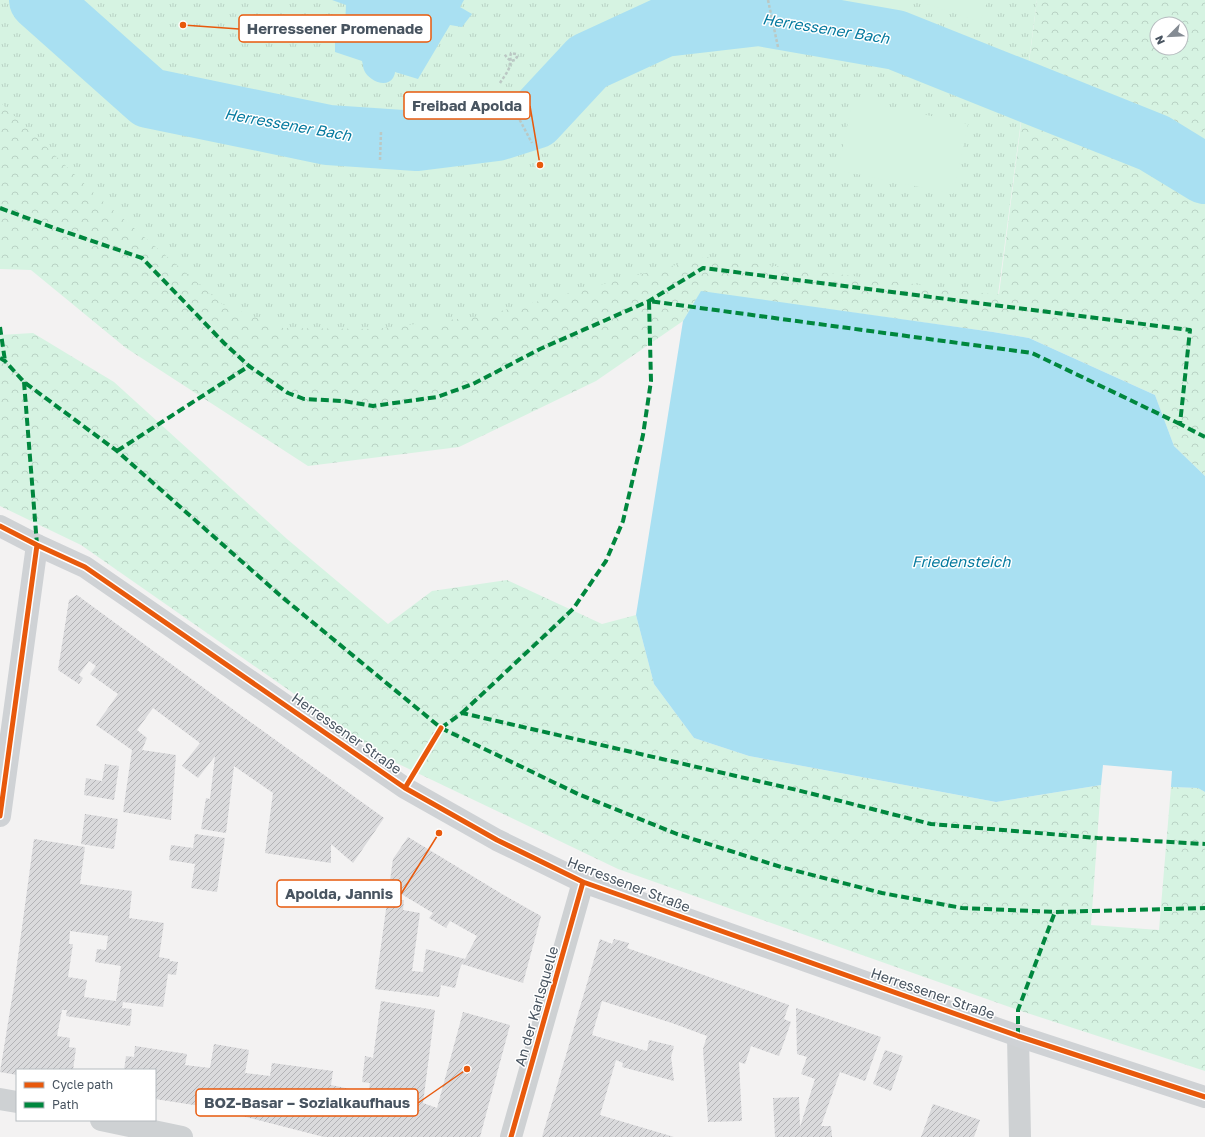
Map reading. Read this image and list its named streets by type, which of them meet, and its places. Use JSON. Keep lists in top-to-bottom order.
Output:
{
  "streets": {
    "street": ["Herressener Straße", "An der Karlsquelle"]
  },
  "crossings": [
    ["Herressener Straße", "An der Karlsquelle"]
  ],
  "water": ["Herressener Bach", "Friedensteich"],
  "places": [
    "Herressener Promenade",
    "Freibad Apolda",
    "Apolda, Jannis",
    "BOZ-Basar – Sozialkaufhaus"
  ],
  "legend": ["Cycle path", "Path"],
  "north": "bottom left"
}
